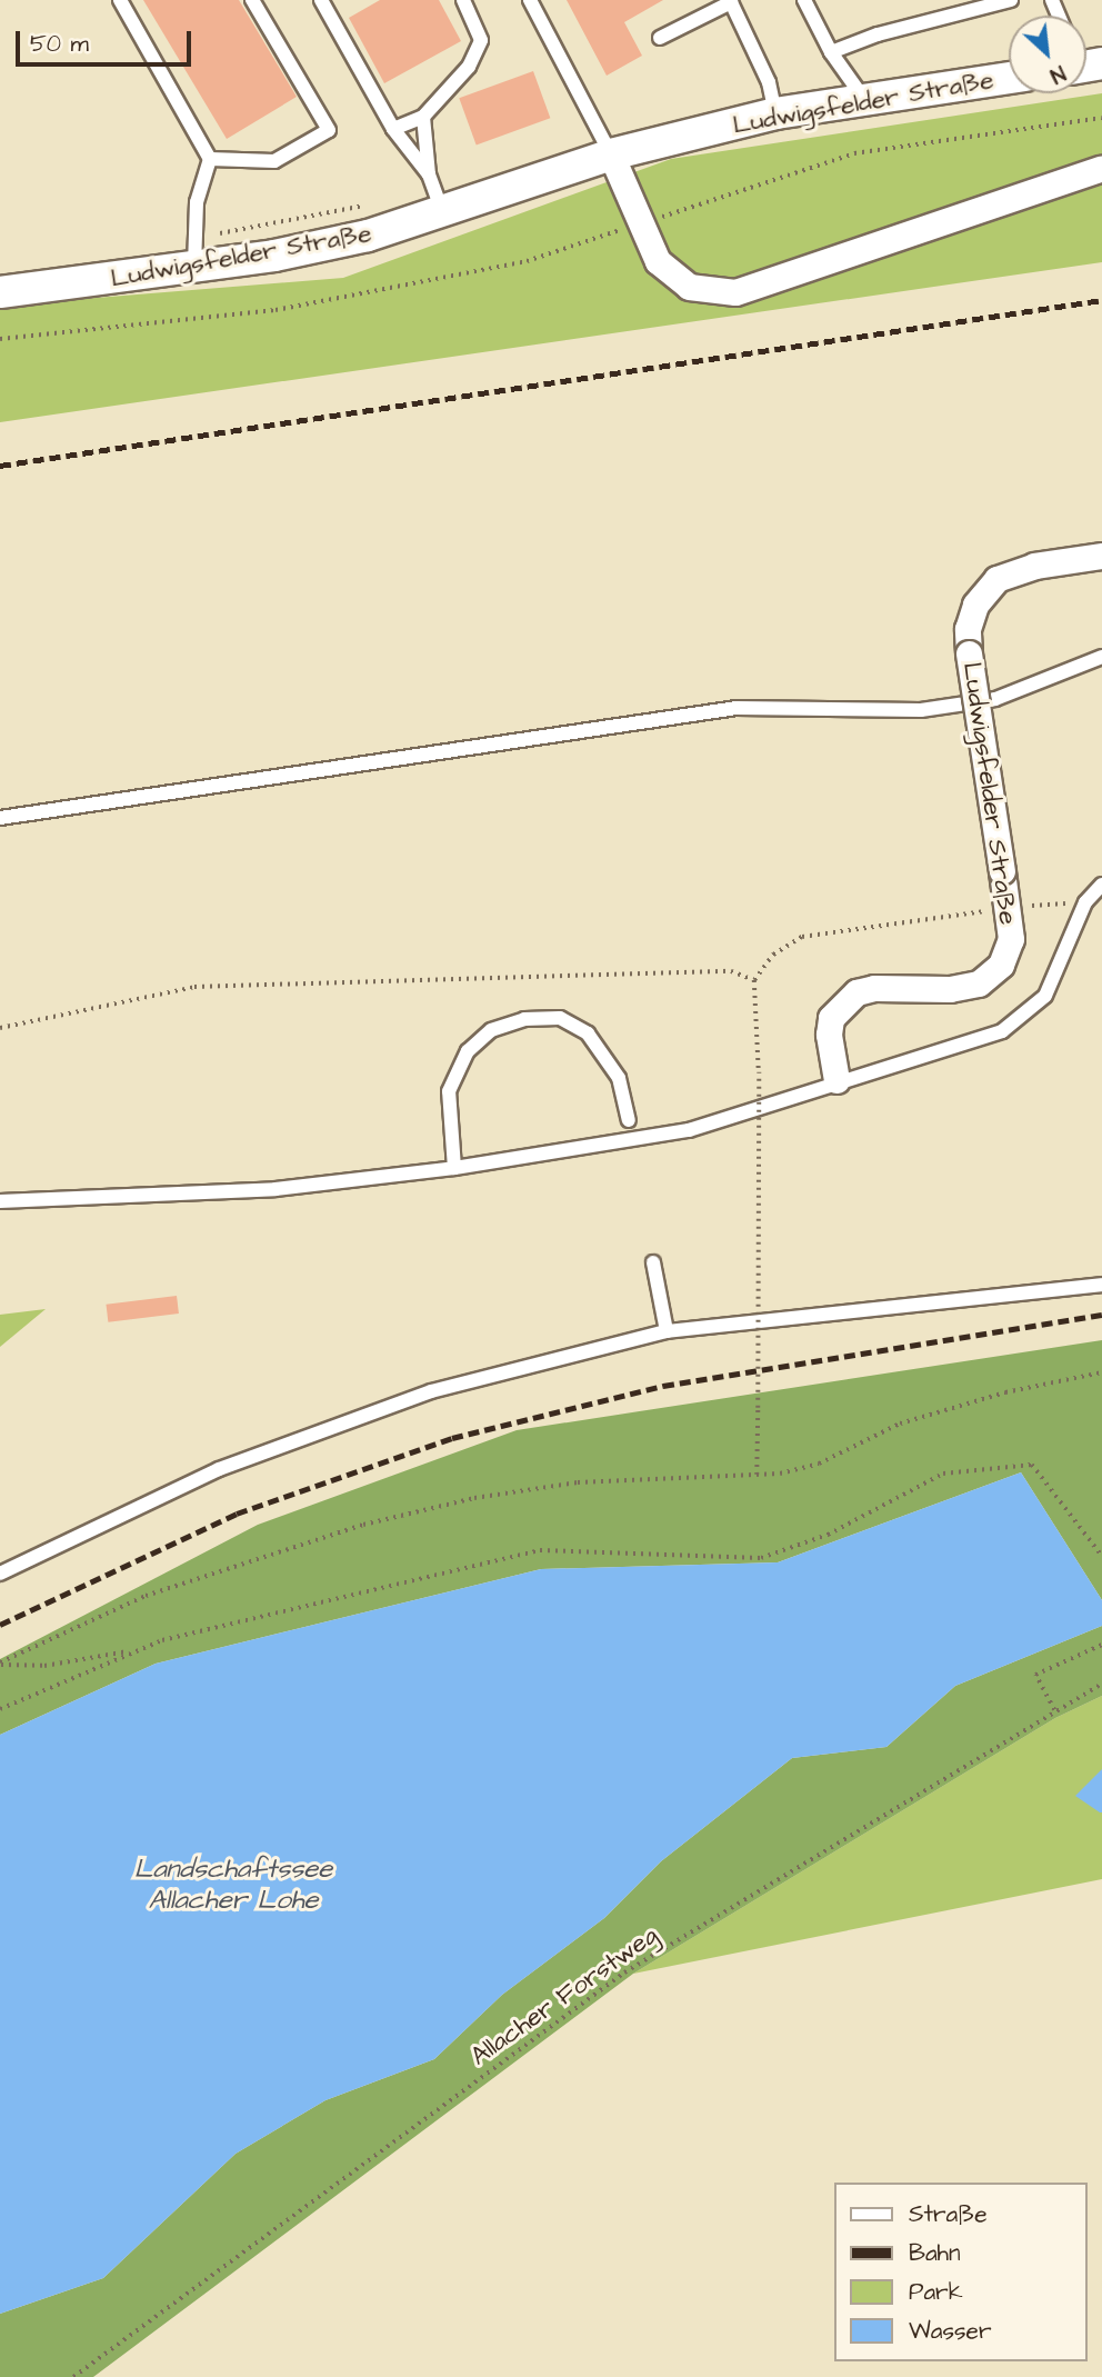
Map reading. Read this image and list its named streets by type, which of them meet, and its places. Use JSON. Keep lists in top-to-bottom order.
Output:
{
  "streets": {
    "street": ["Ludwigsfelder Straße"],
    "path": ["Allacher Forstweg"]
  },
  "water": ["Landschaftssee Allacher Lohe"],
  "legend": [
    "Straße",
    "Bahn",
    "Park",
    "Wasser"
  ],
  "scale_bar": "50 m",
  "north": "bottom right"
}
